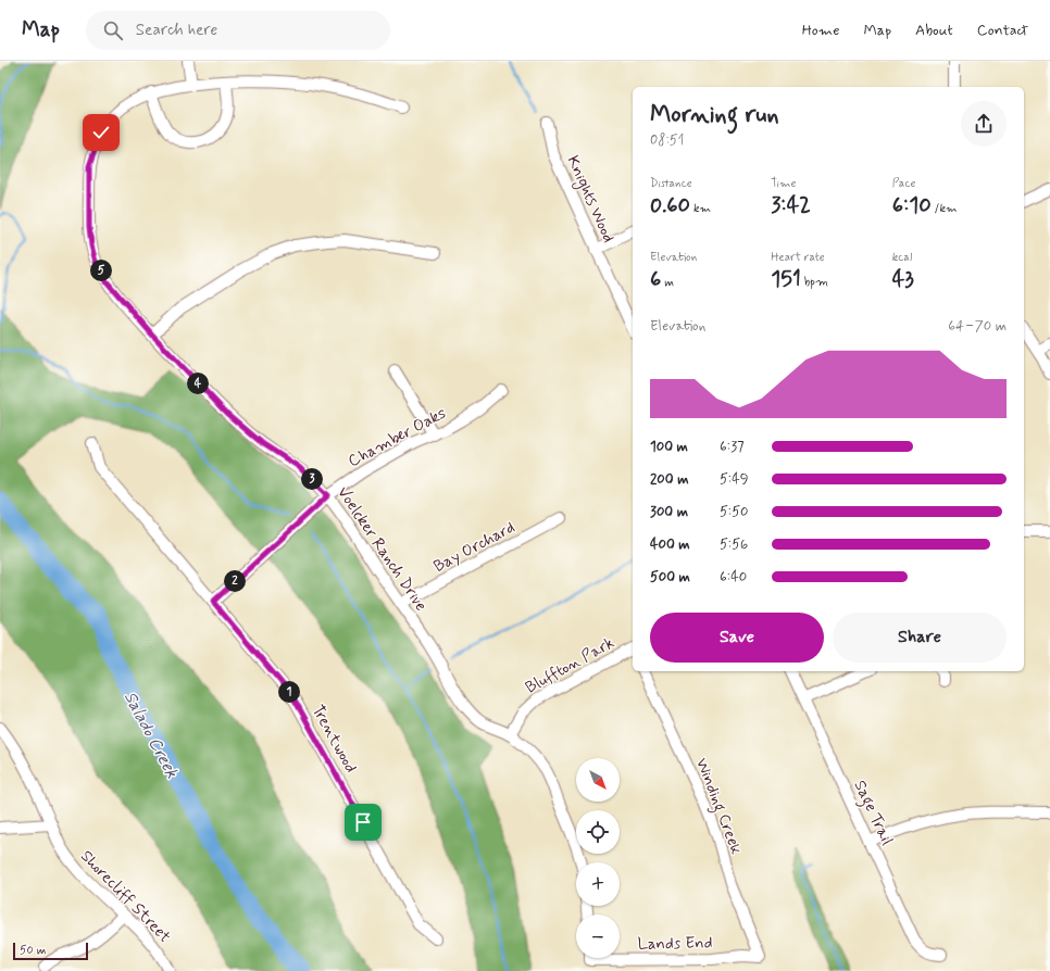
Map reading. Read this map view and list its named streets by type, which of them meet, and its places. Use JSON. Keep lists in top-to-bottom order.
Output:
{
  "streets": {
    "street": [
      "Knights Wood",
      "Chamber Oaks",
      "Bay Orchard",
      "Voelcker Ranch Drive",
      "Bluffton Park",
      "Trentwood",
      "Winding Creek",
      "Sage Trail",
      "Shorecliff Street",
      "Lands End"
    ]
  },
  "crossings": [
    ["Chamber Oaks", "Voelcker Ranch Drive"],
    ["Chamber Oaks", "Trentwood"],
    ["Bay Orchard", "Voelcker Ranch Drive"],
    ["Voelcker Ranch Drive", "Bluffton Park"],
    ["Winding Creek", "Lands End"]
  ],
  "water": ["Salado Creek"],
  "scale_bar": "50 m",
  "north": "bottom right",
  "page": {
    "header": "Map",
    "search": "Search here",
    "nav": [
      "Home",
      "Map",
      "About",
      "Contact"
    ],
    "heading": ["Morning run", "08:51"],
    "stats": [
      ["Distance", "0.60 km"],
      ["Time", "3:42"],
      ["Pace", "6:10 /km"],
      ["Elevation", "6 m"],
      ["Heart rate", "151 bpm"],
      ["kcal", "43"]
    ],
    "pins": [
      "5",
      "4",
      "3",
      "2",
      "1"
    ],
    "chart": ["Elevation", "64–70 m"],
    "list": [
      {
        "name": "100 m",
        "note": "6:37"
      },
      {
        "name": "200 m",
        "note": "5:49"
      },
      {
        "name": "300 m",
        "note": "5:50"
      },
      {
        "name": "400 m",
        "note": "5:56"
      },
      {
        "name": "500 m",
        "note": "6:40"
      }
    ],
    "buttons": ["Save", "Share"],
    "map_buttons": ["+", "−"],
    "scale": "50 m"
  }
}
